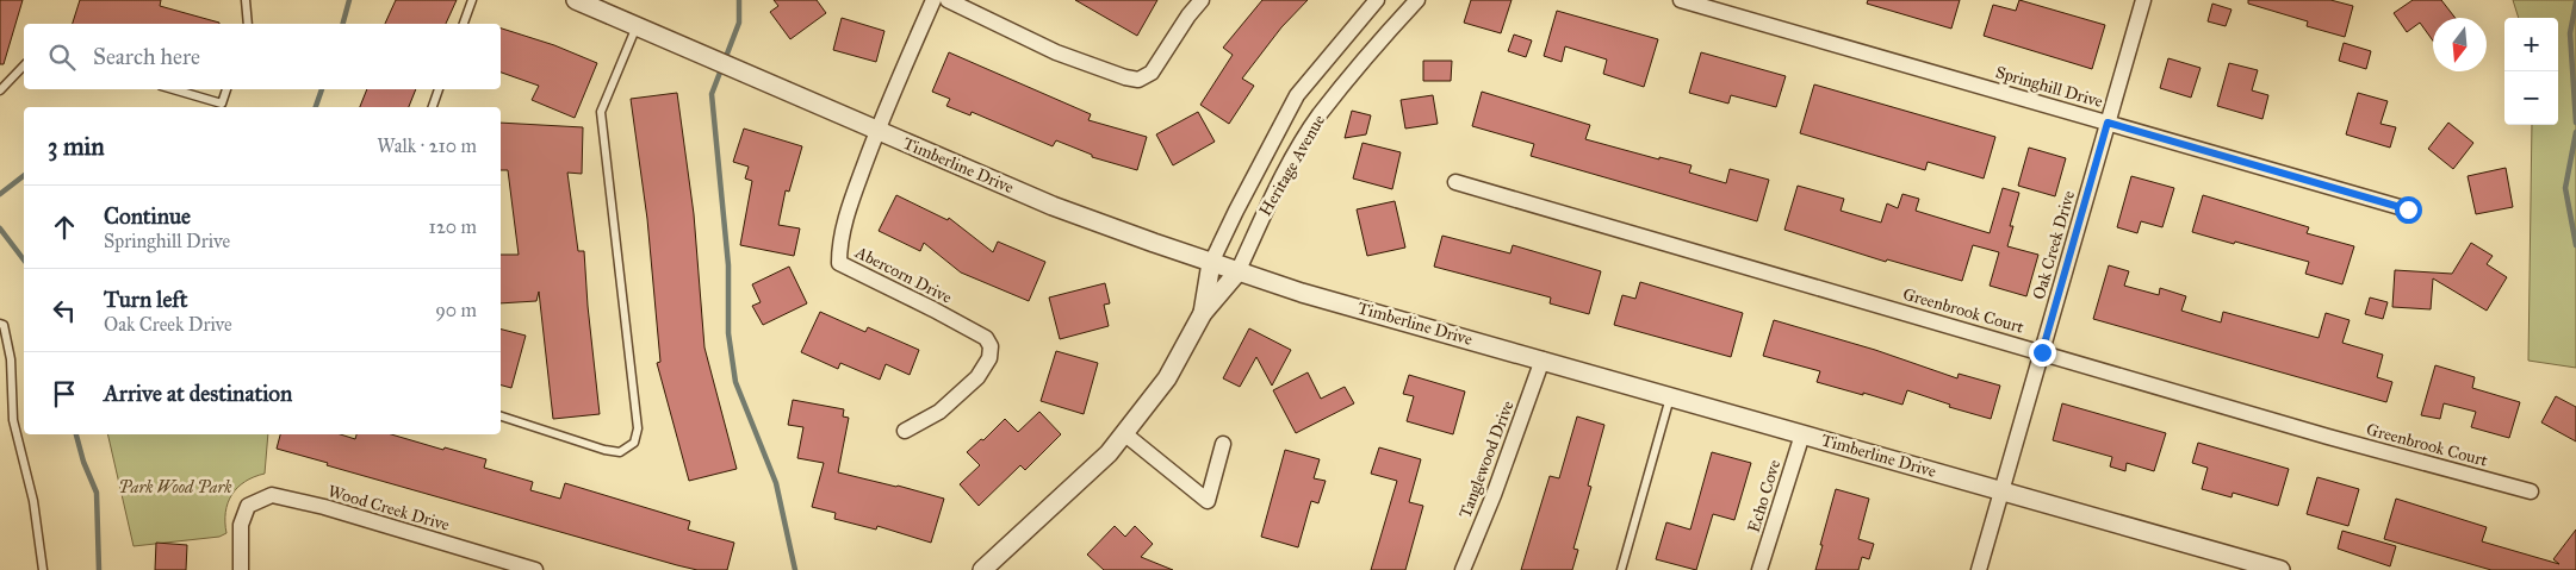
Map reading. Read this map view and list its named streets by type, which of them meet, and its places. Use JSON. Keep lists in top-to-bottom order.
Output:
{
  "streets": {
    "street": [
      "Springhill Drive",
      "Timberline Drive",
      "Heritage Avenue",
      "Oak Creek Drive",
      "Abercorn Drive",
      "Greenbrook Court",
      "Tanglewood Drive",
      "Echo Cove",
      "Wood Creek Drive"
    ]
  },
  "crossings": [
    ["Springhill Drive", "Oak Creek Drive"],
    ["Timberline Drive", "Heritage Avenue"],
    ["Timberline Drive", "Oak Creek Drive"],
    ["Timberline Drive", "Abercorn Drive"],
    ["Timberline Drive", "Tanglewood Drive"],
    ["Timberline Drive", "Echo Cove"],
    ["Oak Creek Drive", "Greenbrook Court"]
  ],
  "parks": ["Park Wood Park"],
  "north": "bottom",
  "page": {
    "map_buttons": ["+", "−"],
    "search": "Search here",
    "heading": ["3 min", "Walk · 210 m"],
    "list": [
      ["Continue", "Springhill Drive", "120 m"],
      ["Turn left", "Oak Creek Drive", "90 m"],
      "Arrive at destination"
    ]
  }
}
